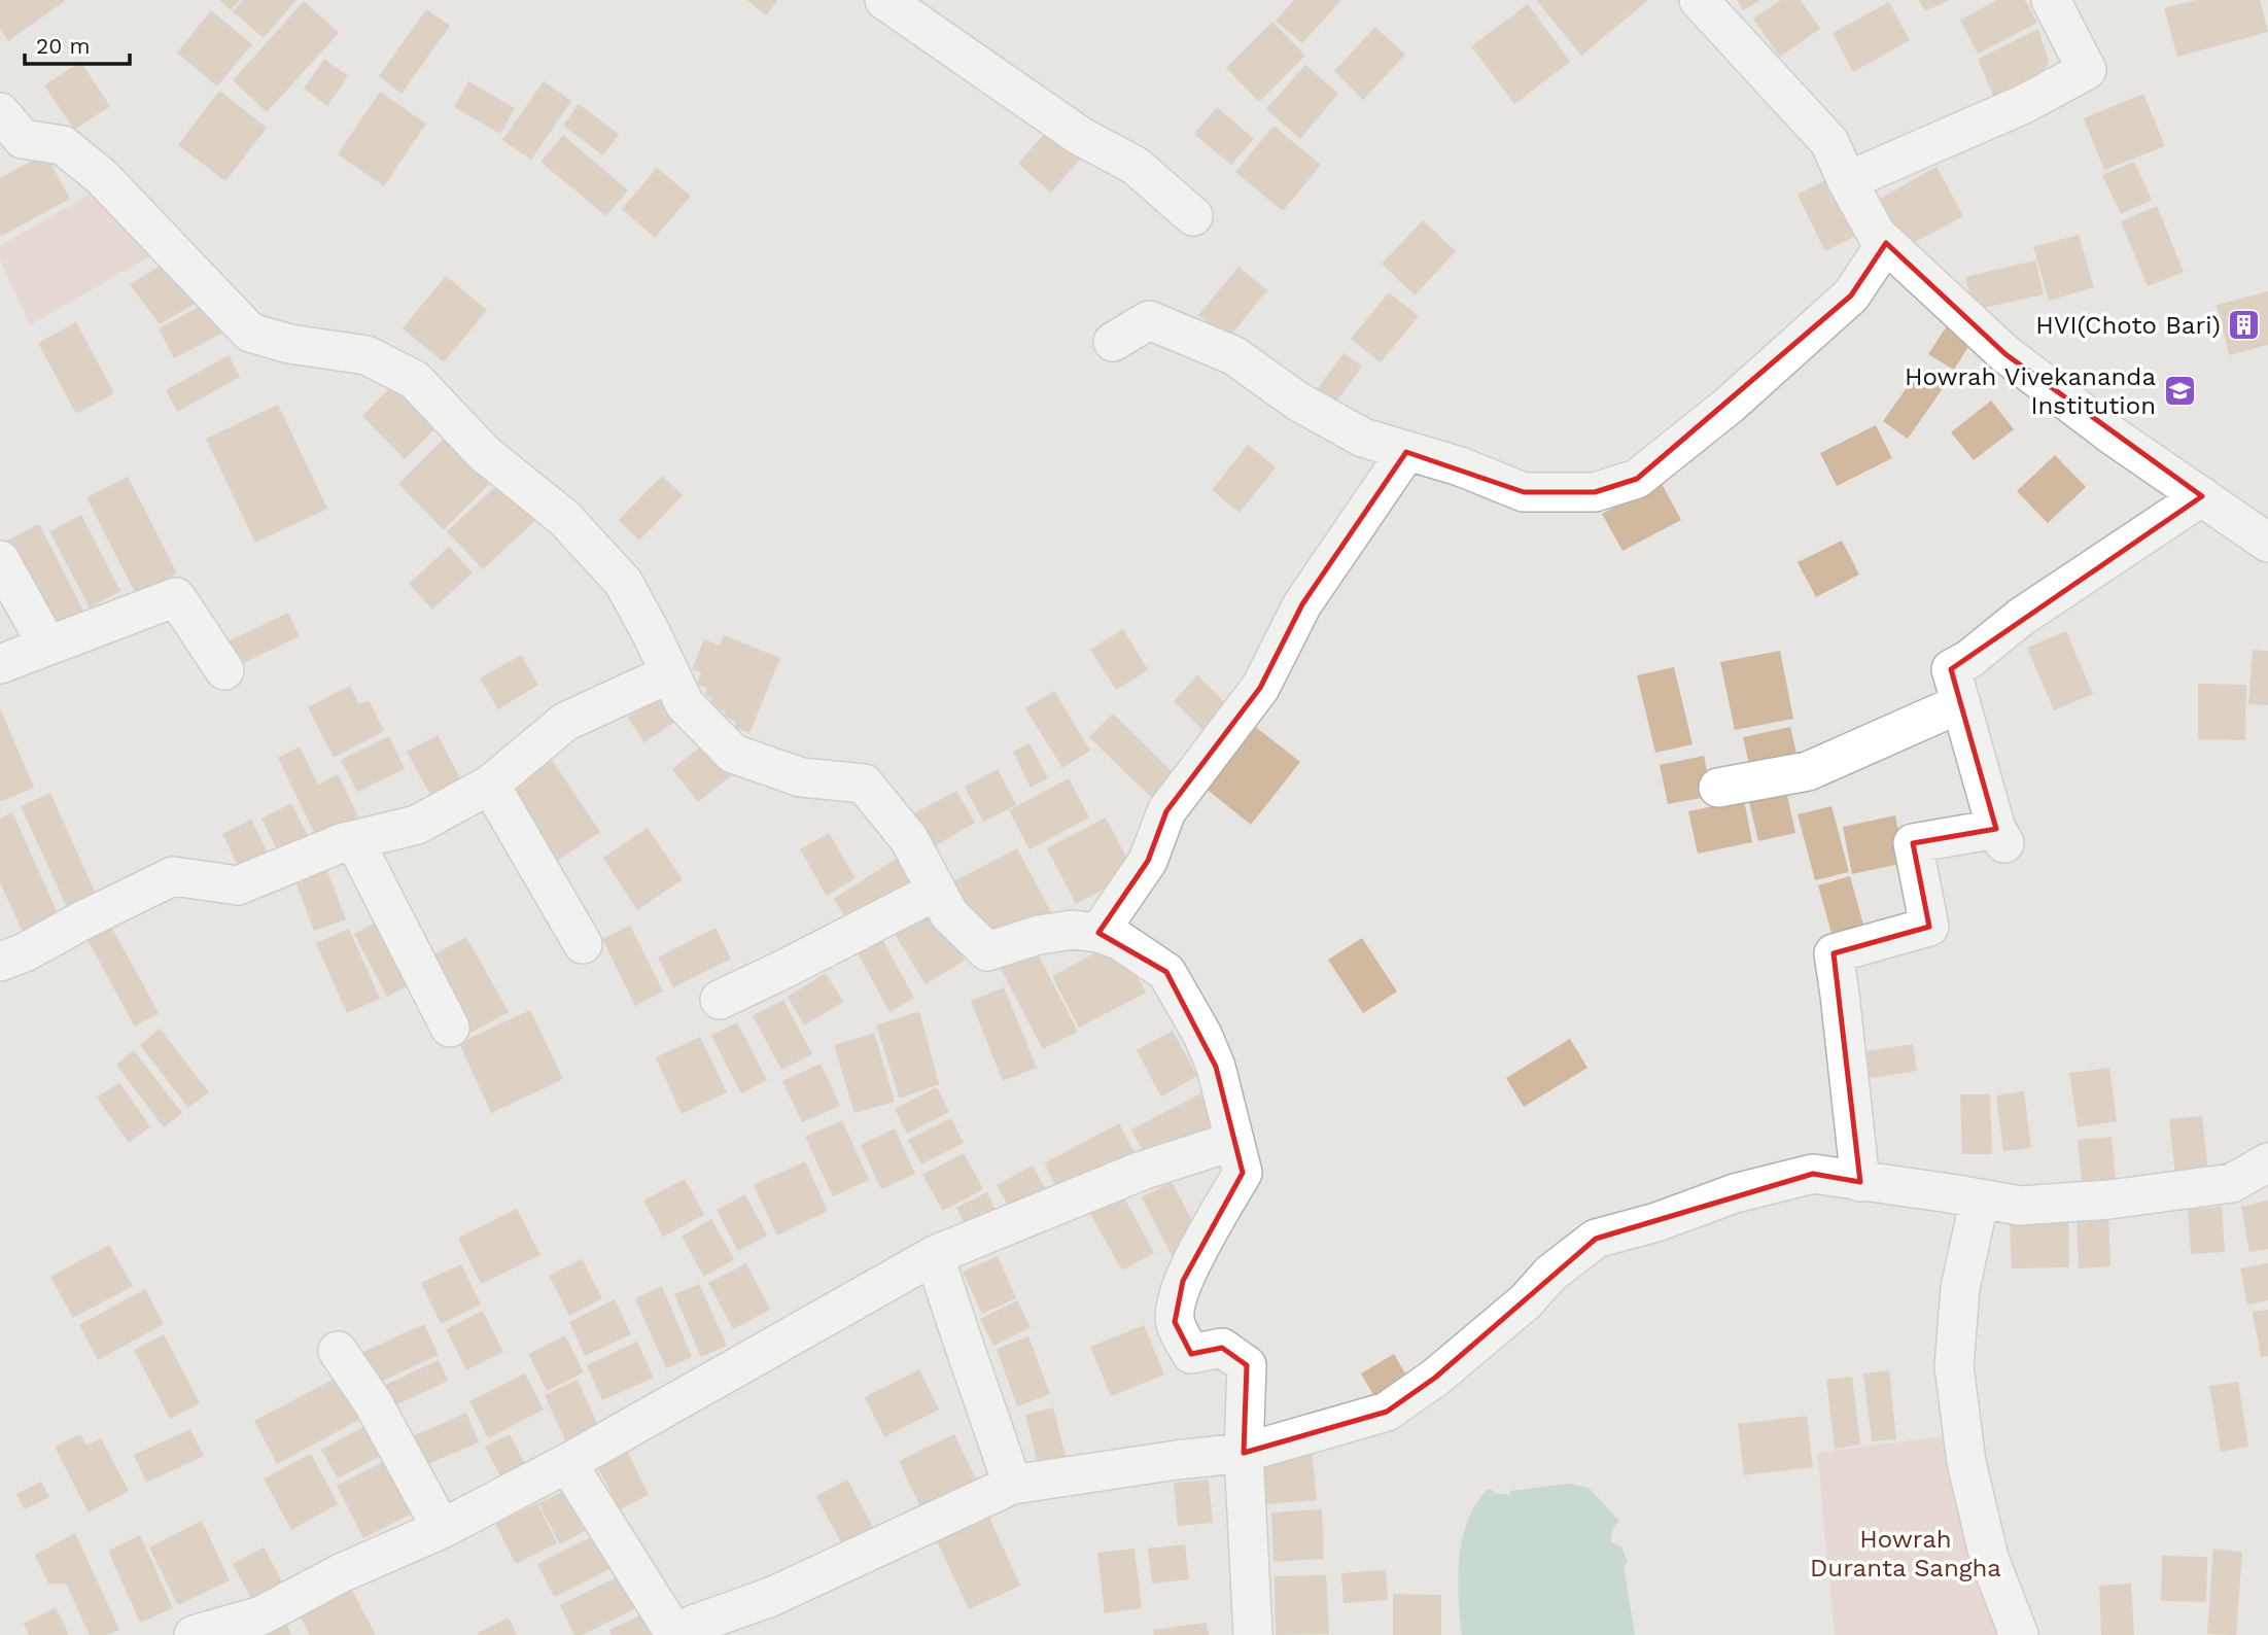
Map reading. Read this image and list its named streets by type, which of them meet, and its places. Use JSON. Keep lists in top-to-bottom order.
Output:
{
  "parks": ["Howrah Duranta Sangha"],
  "places": {
    "building": ["HVI(Choto Bari)"],
    "school or university": ["Howrah Vivekananda Institution"]
  },
  "scale_bar": "20 m"
}
